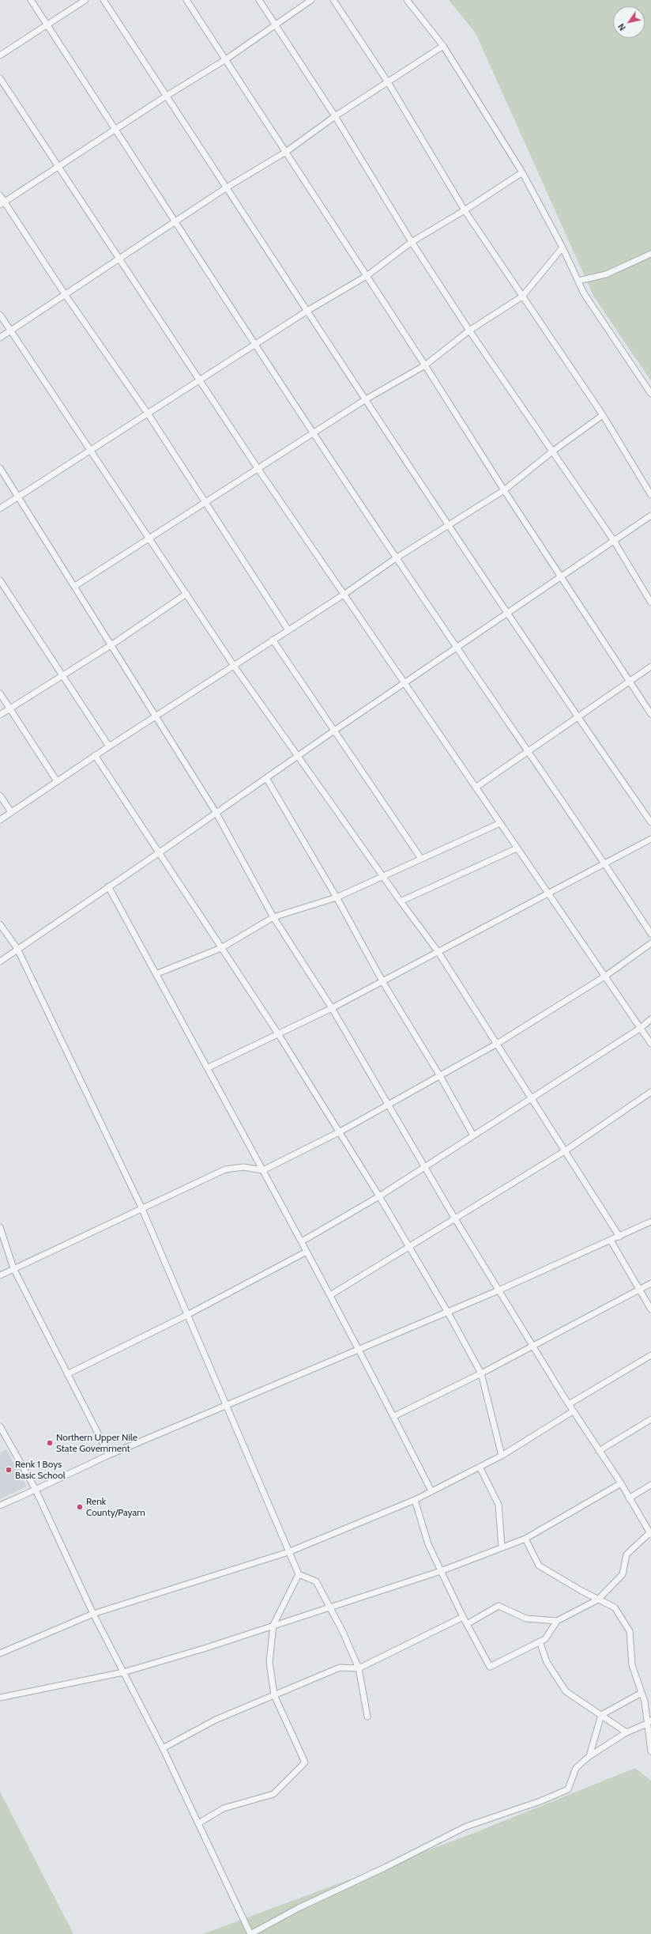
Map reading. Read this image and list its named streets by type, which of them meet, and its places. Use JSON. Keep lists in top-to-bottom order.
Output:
{
  "places": ["Northern Upper Nile State Government", "Renk 1 Boys Basic School", "Renk County/Payam"],
  "north": "bottom left"
}
